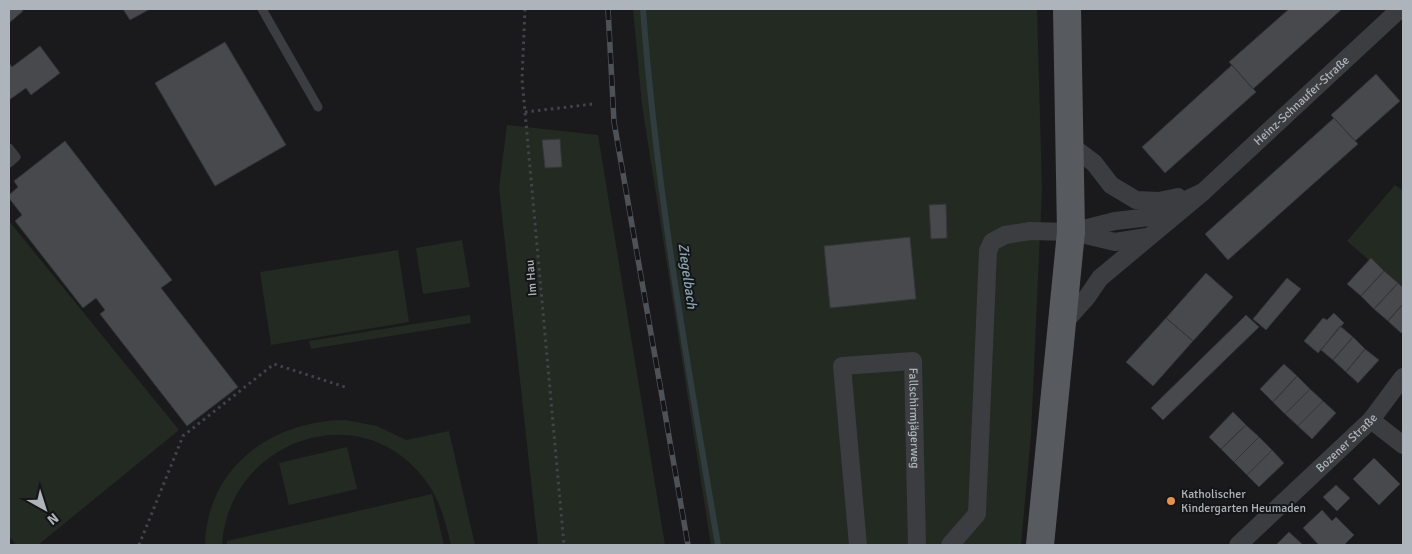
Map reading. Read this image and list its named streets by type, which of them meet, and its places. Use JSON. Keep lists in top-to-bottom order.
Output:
{
  "streets": {
    "street": ["Heinz-Schnaufer-Straße", "Fallschirmjägerweg", "Bozener Straße"],
    "path": ["Im Hau"]
  },
  "water": ["Ziegelbach"],
  "places": ["Katholischer Kindergarten Heumaden"],
  "north": "bottom right"
}
